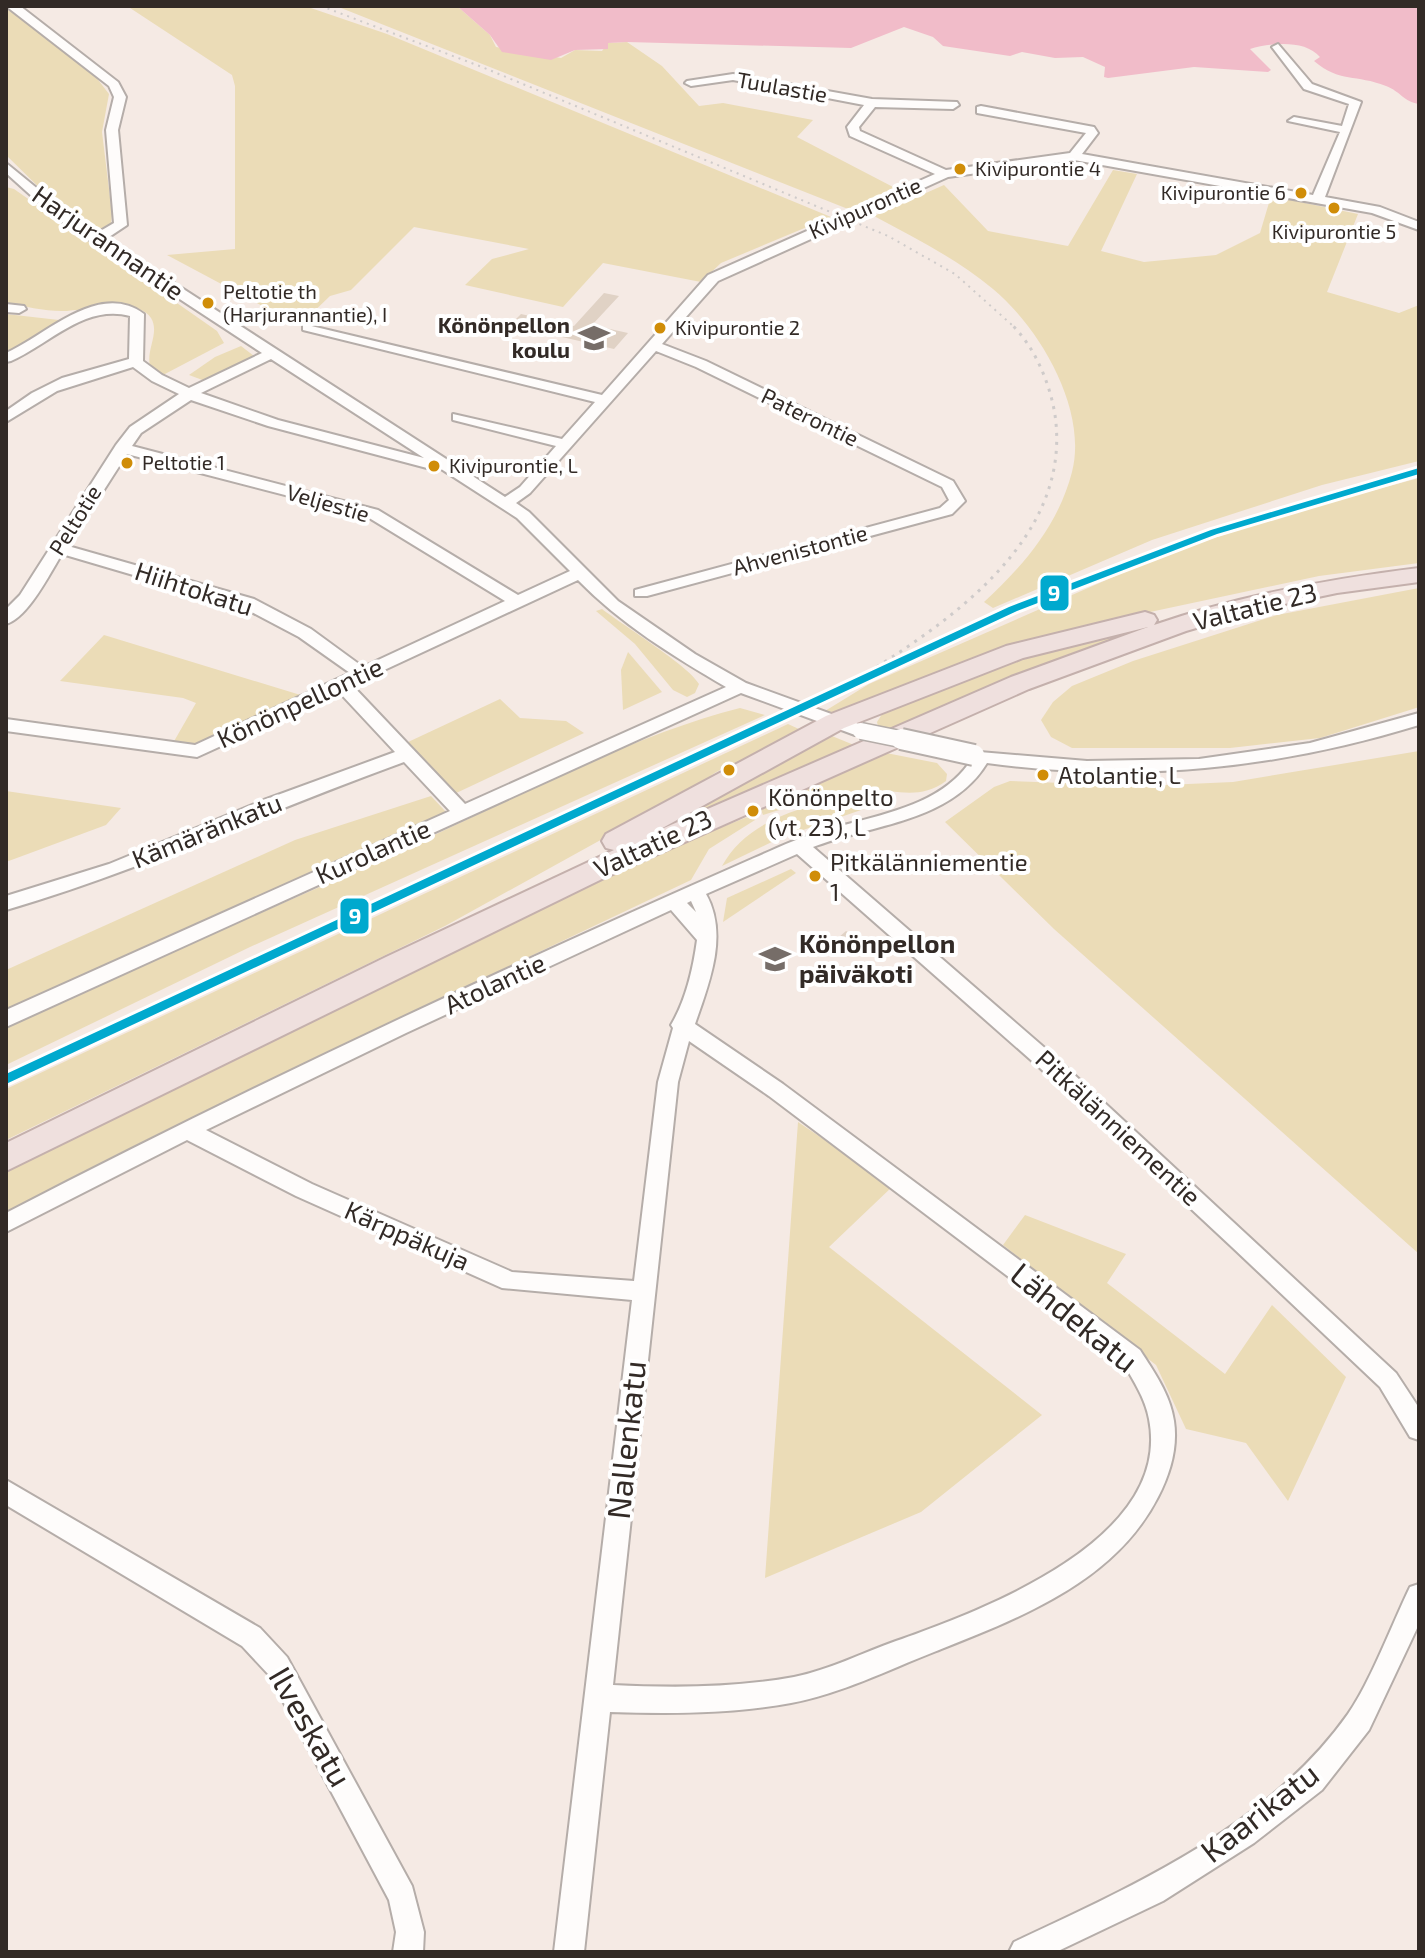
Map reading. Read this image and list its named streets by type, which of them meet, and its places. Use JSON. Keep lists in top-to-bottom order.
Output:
{
  "streets": {
    "highway": ["Valtatie 23"],
    "street": [
      "Tuulastie",
      "Kivipurontie",
      "Harjurannantie",
      "Paterontie",
      "Veljestie",
      "Peltotie",
      "Ahvenistontie",
      "Hiihtokatu",
      "Könönpellontie",
      "Kämäränkatu",
      "Kurolantie",
      "Atolantie",
      "Pitkälänniementie",
      "Kärppäkuja",
      "Lähdekatu",
      "Nallenkatu",
      "Ilveskatu",
      "Kaarikatu"
    ]
  },
  "crossings": [
    ["Tuulastie", "Kivipurontie"],
    ["Kivipurontie", "Harjurannantie"],
    ["Kivipurontie", "Paterontie"],
    ["Harjurannantie", "Peltotie"],
    ["Harjurannantie", "Könönpellontie"],
    ["Harjurannantie", "Kurolantie"],
    ["Harjurannantie", "Atolantie"],
    ["Paterontie", "Ahvenistontie"],
    ["Veljestie", "Peltotie"],
    ["Veljestie", "Könönpellontie"],
    ["Peltotie", "Hiihtokatu"],
    ["Hiihtokatu", "Könönpellontie"],
    ["Atolantie", "Pitkälänniementie"],
    ["Atolantie", "Kärppäkuja"],
    ["Atolantie", "Nallenkatu"],
    ["Kärppäkuja", "Nallenkatu"],
    ["Lähdekatu", "Nallenkatu"]
  ],
  "places": {
    "other": [
      "Kivipurontie 4",
      "Kivipurontie 6",
      "Kivipurontie 5",
      "Peltotie th (Harjurannantie), I",
      "Kivipurontie 2",
      "Peltotie 1",
      "Kivipurontie, L",
      "Atolantie, L",
      "Könönpelto (vt. 23), L",
      "Pitkälänniementie 1"
    ],
    "school or university": ["Könönpellon koulu", "Könönpellon päiväkoti"]
  },
  "lines": ["transit line 9"]
}
